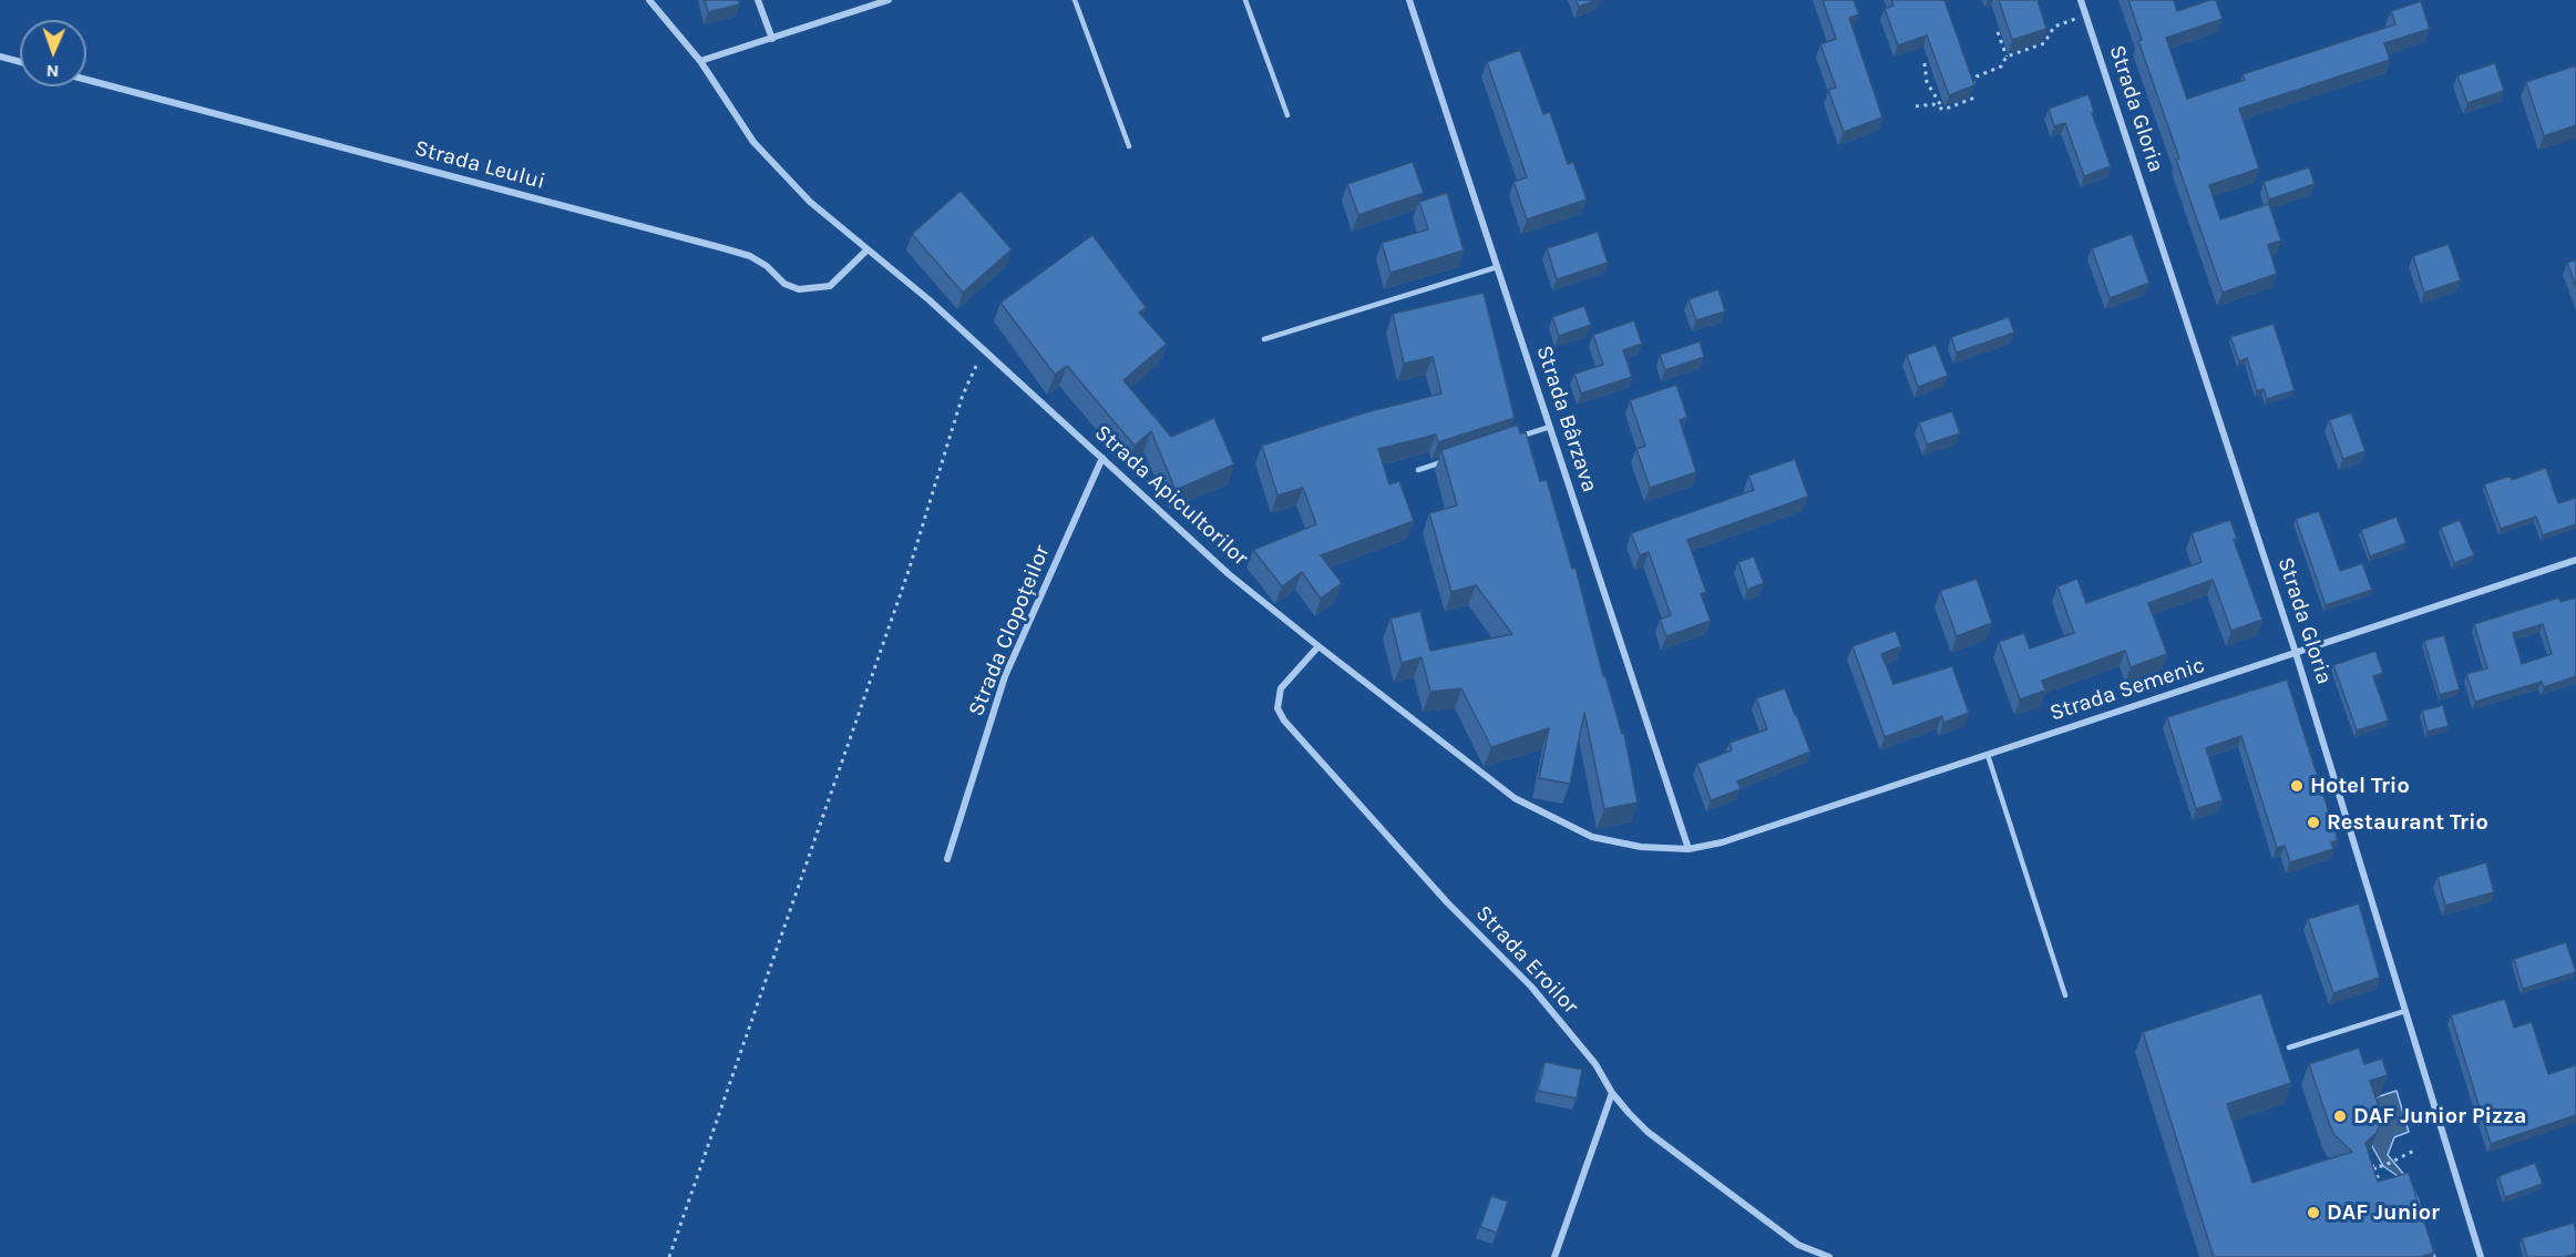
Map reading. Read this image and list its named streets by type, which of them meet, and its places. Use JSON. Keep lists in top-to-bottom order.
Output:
{
  "streets": {
    "street": [
      "Strada Gloria",
      "Strada Leului",
      "Strada Bârzava",
      "Strada Apicultorilor",
      "Strada Clopoțeilor",
      "Strada Semenic",
      "Strada Eroilor"
    ]
  },
  "crossings": [
    ["Strada Gloria", "Strada Semenic"],
    ["Strada Leului", "Strada Apicultorilor"],
    ["Strada Bârzava", "Strada Apicultorilor"],
    ["Strada Bârzava", "Strada Semenic"],
    ["Strada Apicultorilor", "Strada Clopoțeilor"],
    ["Strada Apicultorilor", "Strada Semenic"],
    ["Strada Apicultorilor", "Strada Eroilor"]
  ],
  "places": [
    "Hotel Trio",
    "Restaurant Trio",
    "DAF Junior Pizza",
    "DAF Junior"
  ],
  "north": "bottom"
}
